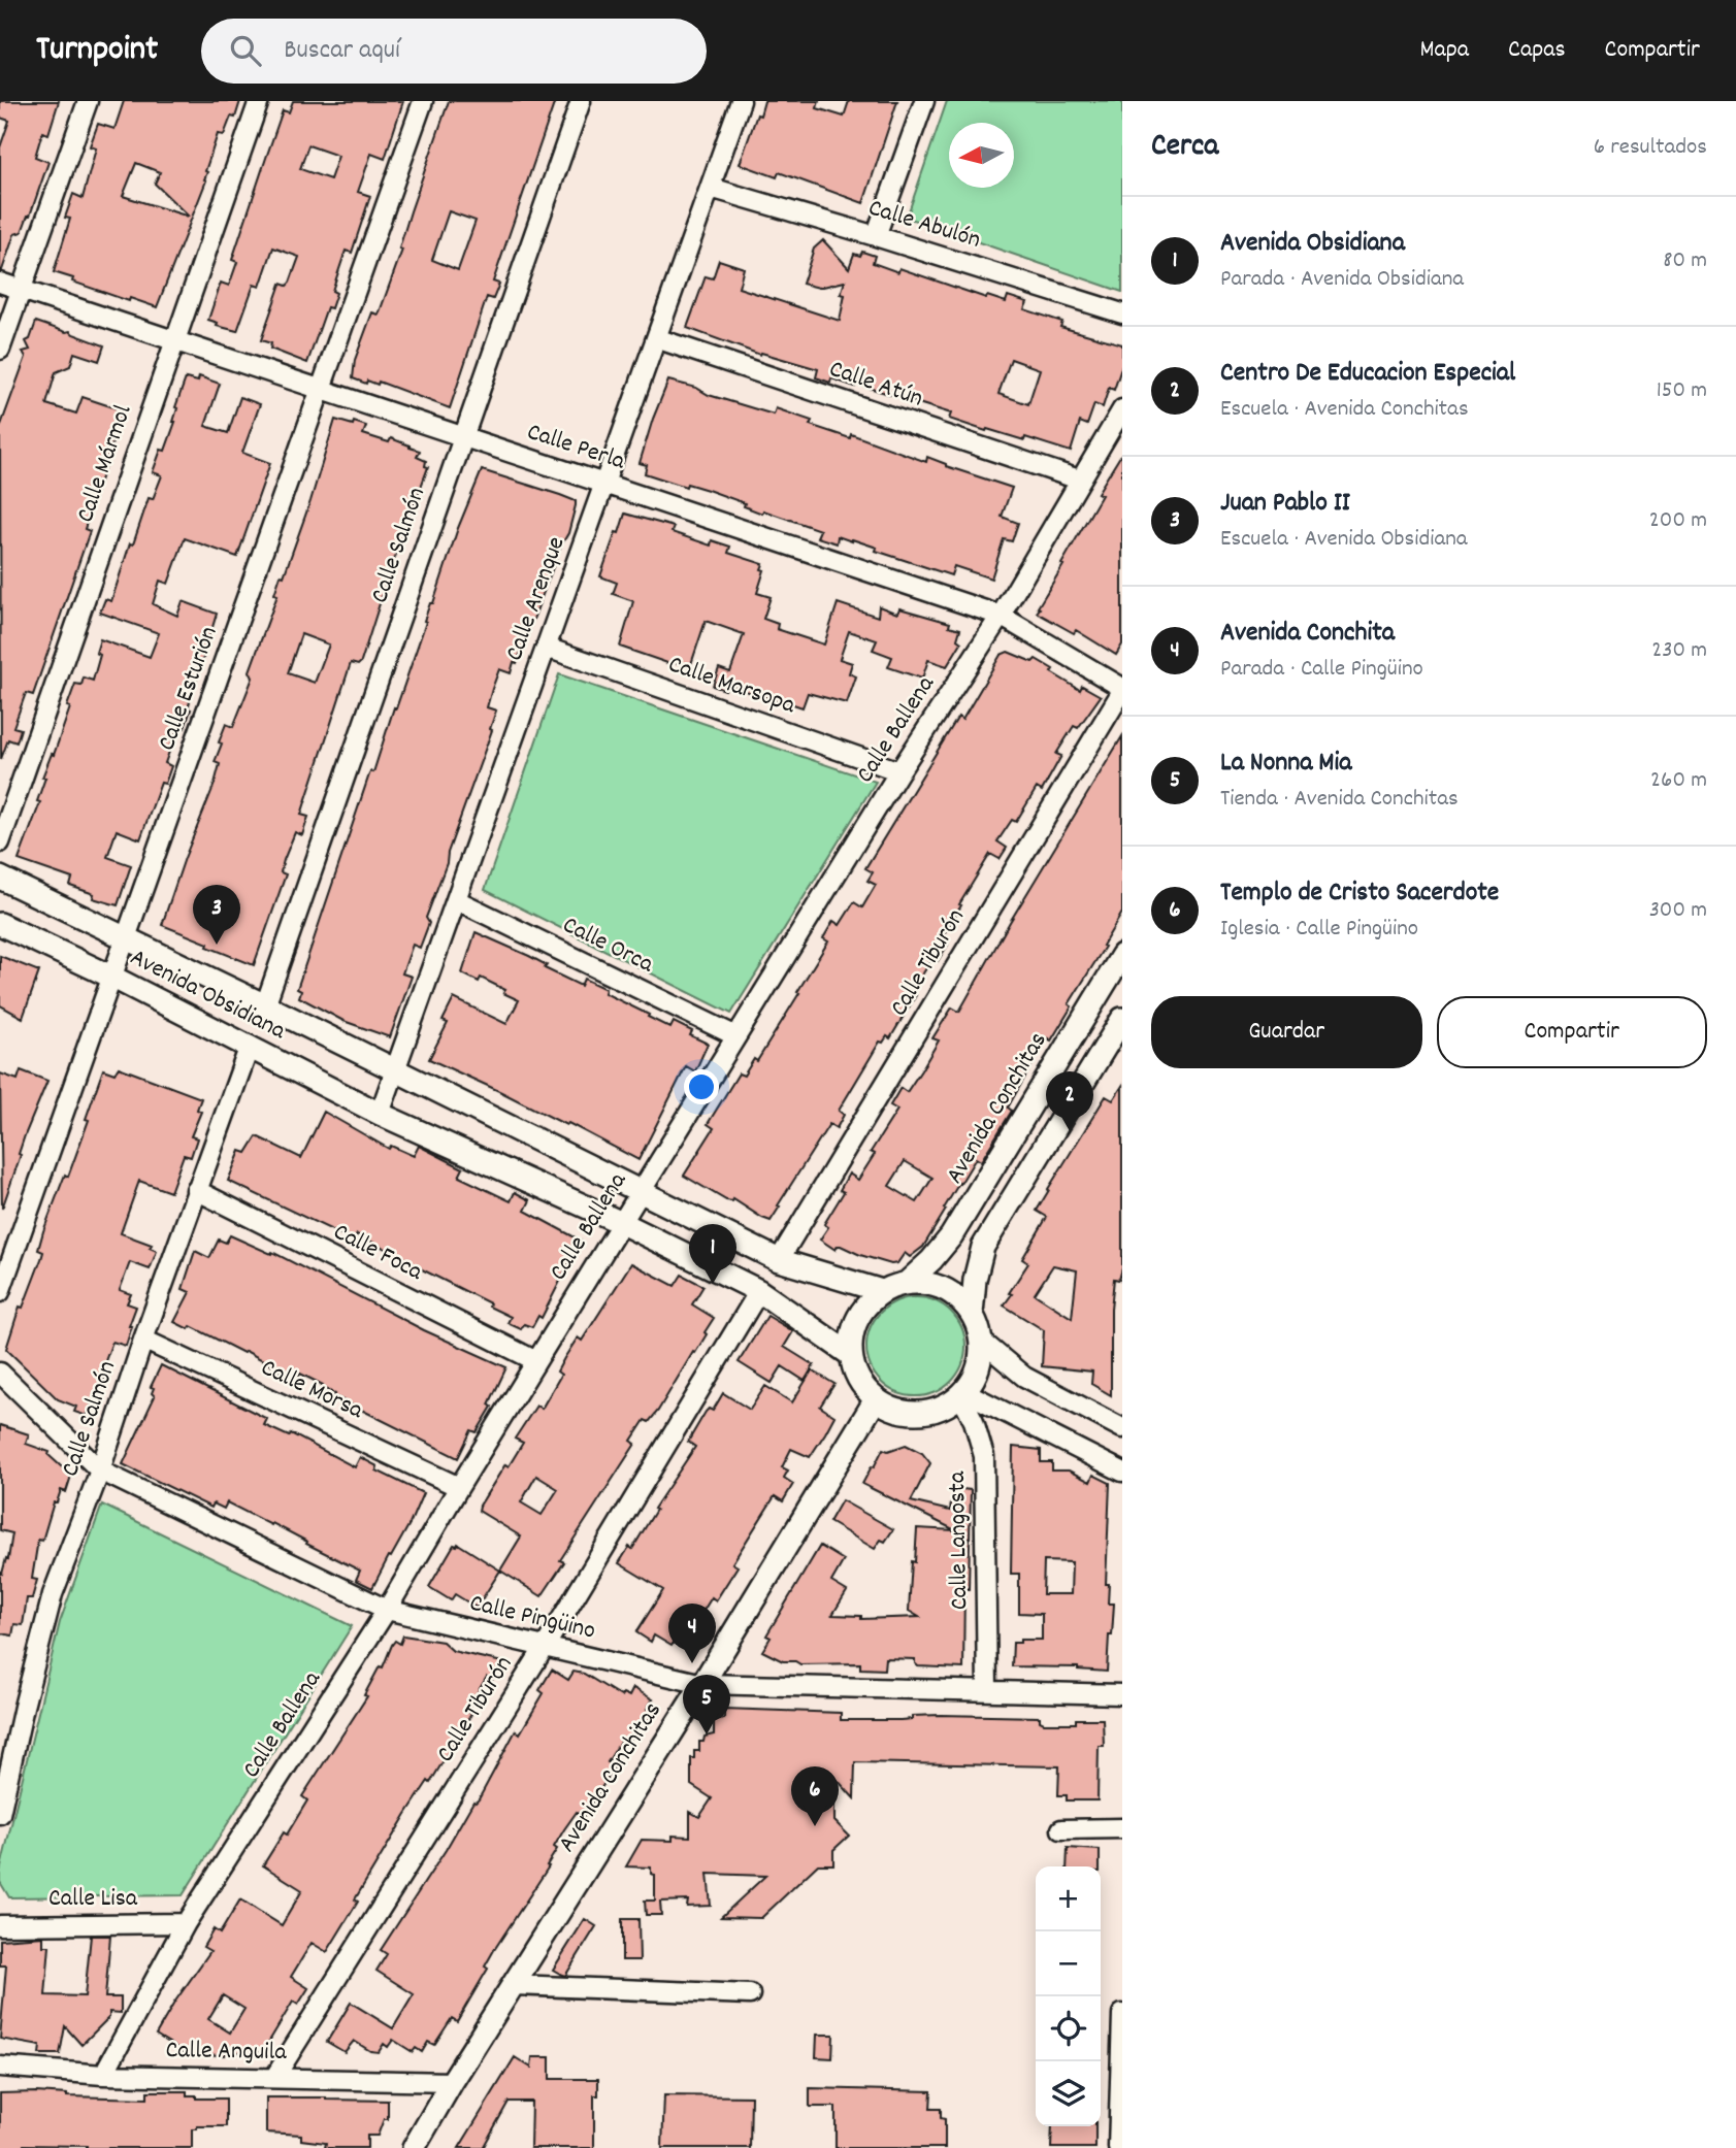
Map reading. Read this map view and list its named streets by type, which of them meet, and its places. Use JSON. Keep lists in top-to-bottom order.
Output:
{
  "streets": {
    "street": [
      "Calle Abulón",
      "Calle Atún",
      "Calle Perla",
      "Calle Mármol",
      "Calle Salmón",
      "Calle Arenque",
      "Calle Marsopa",
      "Calle Esturión",
      "Calle Ballena",
      "Calle Orca",
      "Calle Tiburón",
      "Avenida Obsidiana",
      "Avenida Conchitas",
      "Calle Foca",
      "Calle Morsa",
      "Calle Langosta",
      "Calle Pingüino",
      "Calle Lisa",
      "Calle Anguila"
    ]
  },
  "crossings": [
    ["Calle Abulón", "Calle Arenque"],
    ["Calle Atún", "Calle Arenque"],
    ["Calle Atún", "Calle Ballena"],
    ["Calle Perla", "Calle Mármol"],
    ["Calle Perla", "Calle Salmón"],
    ["Calle Perla", "Calle Arenque"],
    ["Calle Perla", "Calle Esturión"],
    ["Calle Perla", "Calle Ballena"],
    ["Calle Perla", "Calle Tiburón"],
    ["Calle Salmón", "Avenida Obsidiana"],
    ["Calle Salmón", "Calle Foca"],
    ["Calle Salmón", "Calle Morsa"],
    ["Calle Salmón", "Calle Pingüino"],
    ["Calle Arenque", "Calle Marsopa"],
    ["Calle Arenque", "Calle Orca"],
    ["Calle Arenque", "Avenida Obsidiana"],
    ["Calle Marsopa", "Calle Ballena"],
    ["Calle Esturión", "Avenida Obsidiana"],
    ["Calle Ballena", "Calle Orca"],
    ["Calle Ballena", "Avenida Obsidiana"],
    ["Calle Ballena", "Calle Foca"],
    ["Calle Ballena", "Calle Morsa"],
    ["Calle Ballena", "Calle Pingüino"],
    ["Calle Ballena", "Calle Lisa"],
    ["Calle Ballena", "Calle Anguila"],
    ["Calle Tiburón", "Avenida Obsidiana"],
    ["Calle Tiburón", "Calle Pingüino"],
    ["Calle Tiburón", "Calle Anguila"],
    ["Avenida Obsidiana", "Avenida Conchitas"],
    ["Avenida Obsidiana", "Calle Langosta"],
    ["Avenida Conchitas", "Calle Langosta"],
    ["Avenida Conchitas", "Calle Pingüino"],
    ["Avenida Conchitas", "Calle Anguila"],
    ["Calle Langosta", "Calle Pingüino"]
  ],
  "north": "left",
  "page": {
    "header": "Turnpoint",
    "search": "Buscar aquí",
    "nav": ["Mapa", "Capas", "Compartir"],
    "heading": ["Cerca", "6 resultados"],
    "list": [
      {
        "mark": "1",
        "name": "Avenida Obsidiana",
        "note": "Parada · Avenida Obsidiana",
        "value": "80 m"
      },
      {
        "mark": "2",
        "name": "Centro De Educacion Especial",
        "note": "Escuela · Avenida Conchitas",
        "value": "150 m"
      },
      {
        "mark": "3",
        "name": "Juan Pablo II",
        "note": "Escuela · Avenida Obsidiana",
        "value": "200 m"
      },
      {
        "mark": "4",
        "name": "Avenida Conchita",
        "note": "Parada · Calle Pingüino",
        "value": "230 m"
      },
      {
        "mark": "5",
        "name": "La Nonna Mia",
        "note": "Tienda · Avenida Conchitas",
        "value": "260 m"
      },
      {
        "mark": "6",
        "name": "Templo de Cristo Sacerdote",
        "note": "Iglesia · Calle Pingüino",
        "value": "300 m"
      }
    ],
    "pins": [
      "3",
      "2",
      "1",
      "4",
      "5",
      "6"
    ],
    "buttons": ["Guardar", "Compartir"],
    "map_buttons": ["+", "−"]
  }
}
